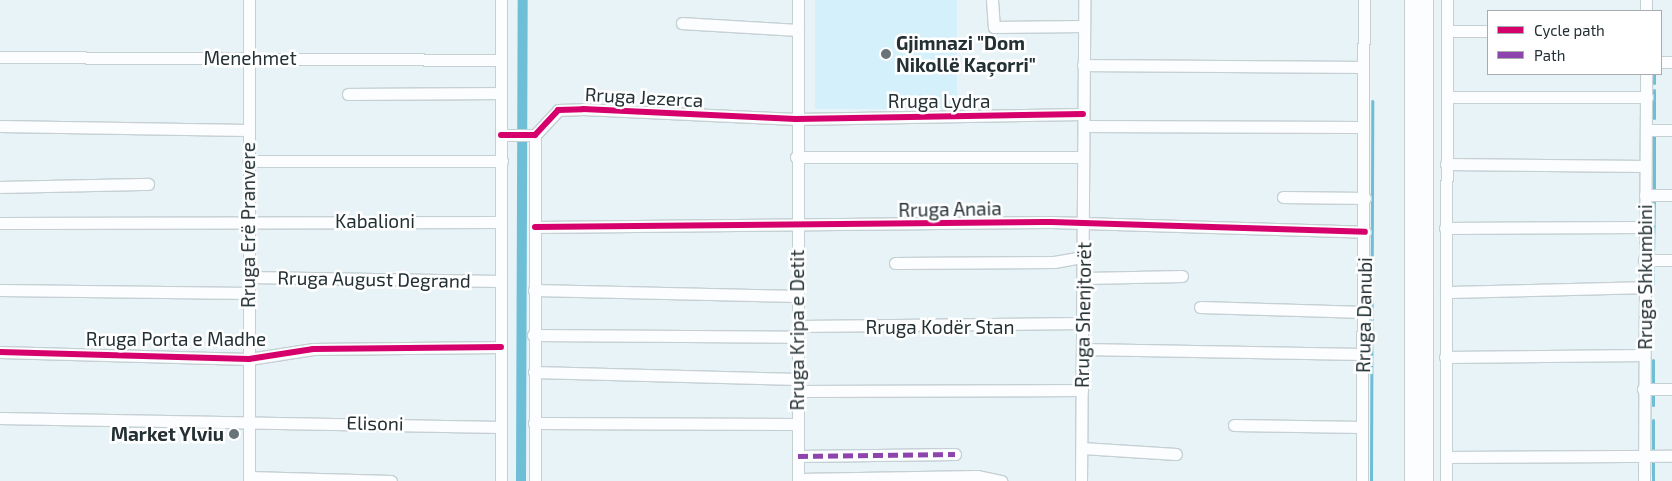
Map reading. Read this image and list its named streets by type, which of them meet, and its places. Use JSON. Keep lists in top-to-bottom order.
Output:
{
  "streets": {
    "street": [
      "Menehmet",
      "Rruga Jezerca",
      "Rruga Lydra",
      "Rruga Anaia",
      "Kabalioni",
      "Rruga Erë Pranvere",
      "Rruga Shkumbini",
      "Rruga August Degrand",
      "Rruga Shenjtorët",
      "Rruga Danubi",
      "Rruga Kodër Stan",
      "Rruga Kripa e Detit",
      "Rruga Porta e Madhe",
      "Elisoni"
    ]
  },
  "crossings": [
    ["Menehmet", "Rruga Erë Pranvere"],
    ["Rruga Jezerca", "Rruga Lydra"],
    ["Rruga Jezerca", "Rruga Kripa e Detit"],
    ["Rruga Lydra", "Rruga Shenjtorët"],
    ["Rruga Lydra", "Rruga Danubi"],
    ["Rruga Lydra", "Rruga Kripa e Detit"],
    ["Rruga Anaia", "Rruga Shenjtorët"],
    ["Rruga Anaia", "Rruga Danubi"],
    ["Rruga Anaia", "Rruga Kripa e Detit"],
    ["Kabalioni", "Rruga Erë Pranvere"],
    ["Rruga Erë Pranvere", "Rruga August Degrand"],
    ["Rruga Erë Pranvere", "Rruga Porta e Madhe"],
    ["Rruga Erë Pranvere", "Elisoni"],
    ["Rruga Shenjtorët", "Rruga Kodër Stan"],
    ["Rruga Kodër Stan", "Rruga Kripa e Detit"]
  ],
  "places": ["Gjimnazi \"Dom Nikollë Kaçorri\"", "Market Ylviu"],
  "legend": ["Cycle path", "Path"]
}
